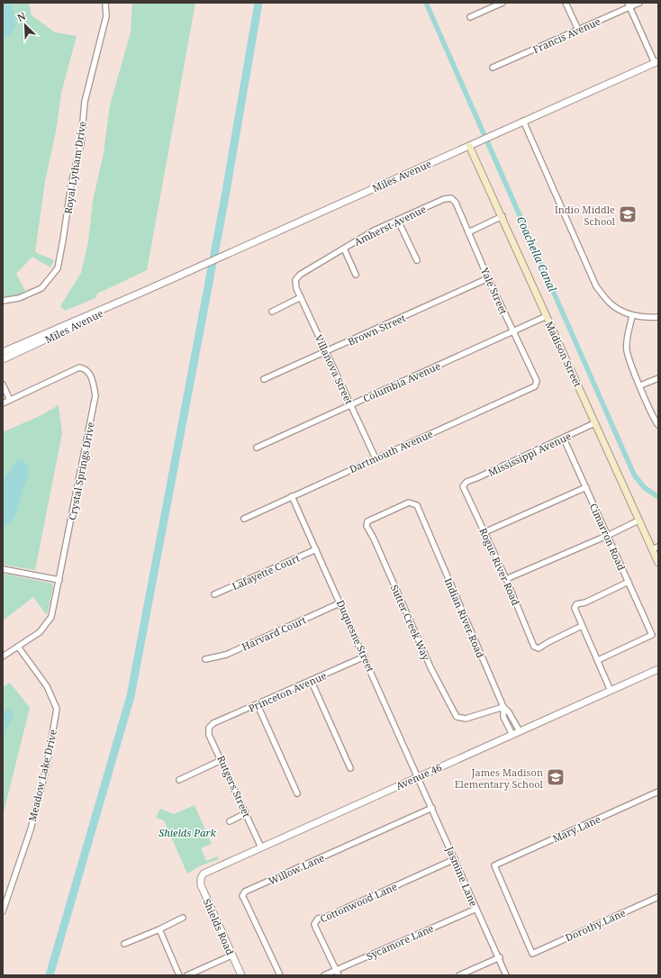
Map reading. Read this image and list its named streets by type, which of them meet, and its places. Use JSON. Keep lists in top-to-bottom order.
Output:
{
  "streets": {
    "main road": ["Madison Street"],
    "street": [
      "Francis Avenue",
      "Royal Lytham Drive",
      "Miles Avenue",
      "Amherst Avenue",
      "Yale Street",
      "Brown Street",
      "Villanova Street",
      "Columbia Avenue",
      "Dartmouth Avenue",
      "Mississippi Avenue",
      "Crystal Springs Drive",
      "Cimarron Road",
      "Rogue River Road",
      "Lafayette Court",
      "Indian River Road",
      "Sutter Creek Way",
      "Harvard Court",
      "Duquesne Street",
      "Princeton Avenue",
      "Meadow Lake Drive",
      "Avenue 46",
      "Rutgers Street",
      "Mary Lane",
      "Willow Lane",
      "Jasmine Lane",
      "Cottonwood Lane",
      "Dorothy Lane",
      "Shields Road",
      "Sycamore Lane"
    ]
  },
  "crossings": [
    ["Miles Avenue", "Madison Street"],
    ["Amherst Avenue", "Yale Street"],
    ["Amherst Avenue", "Villanova Street"],
    ["Yale Street", "Brown Street"],
    ["Yale Street", "Columbia Avenue"],
    ["Yale Street", "Dartmouth Avenue"],
    ["Brown Street", "Villanova Street"],
    ["Madison Street", "Columbia Avenue"],
    ["Madison Street", "Mississippi Avenue"],
    ["Villanova Street", "Columbia Avenue"],
    ["Villanova Street", "Dartmouth Avenue"],
    ["Dartmouth Avenue", "Duquesne Street"],
    ["Mississippi Avenue", "Cimarron Road"],
    ["Mississippi Avenue", "Rogue River Road"],
    ["Crystal Springs Drive", "Meadow Lake Drive"],
    ["Lafayette Court", "Duquesne Street"],
    ["Indian River Road", "Sutter Creek Way"],
    ["Indian River Road", "Avenue 46"],
    ["Harvard Court", "Duquesne Street"],
    ["Duquesne Street", "Princeton Avenue"],
    ["Duquesne Street", "Avenue 46"],
    ["Duquesne Street", "Jasmine Lane"],
    ["Princeton Avenue", "Rutgers Street"],
    ["Avenue 46", "Rutgers Street"],
    ["Avenue 46", "Jasmine Lane"],
    ["Avenue 46", "Shields Road"],
    ["Mary Lane", "Dorothy Lane"],
    ["Willow Lane", "Jasmine Lane"],
    ["Jasmine Lane", "Cottonwood Lane"],
    ["Jasmine Lane", "Sycamore Lane"],
    ["Cottonwood Lane", "Sycamore Lane"]
  ],
  "water": ["Coachella Canal"],
  "parks": ["Shields Park"],
  "places": {
    "school or university": ["Indio Middle School", "James Madison Elementary School"]
  },
  "north": "top left"
}
